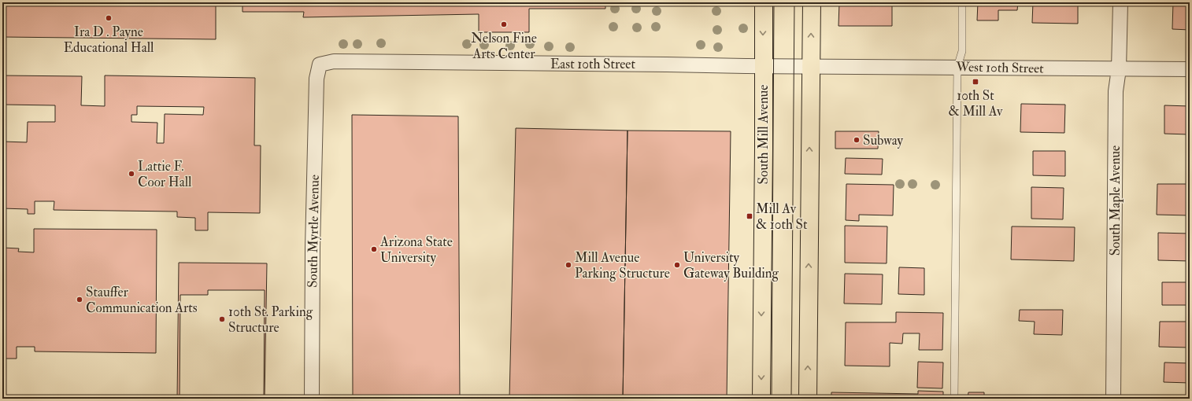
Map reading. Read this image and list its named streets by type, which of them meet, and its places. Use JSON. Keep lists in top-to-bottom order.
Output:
{
  "streets": {
    "main road": ["South Mill Avenue"],
    "street": [
      "East 10th Street",
      "West 10th Street",
      "South Maple Avenue",
      "South Myrtle Avenue"
    ]
  },
  "crossings": [
    ["East 10th Street", "West 10th Street"],
    ["East 10th Street", "South Mill Avenue"],
    ["East 10th Street", "South Myrtle Avenue"],
    ["West 10th Street", "South Maple Avenue"]
  ],
  "places": {
    "other": [
      "Ira D . Payne Educational Hall",
      "Nelson Fine Arts Center",
      "Subway",
      "Lattie F. Coor Hall",
      "Arizona State University",
      "Mill Avenue Parking Structure",
      "University Gateway Building",
      "Stauffer Communication Arts",
      "10th St. Parking Structure"
    ],
    "transit": ["10th St & Mill Av", "Mill Av & 10th St"]
  }
}
